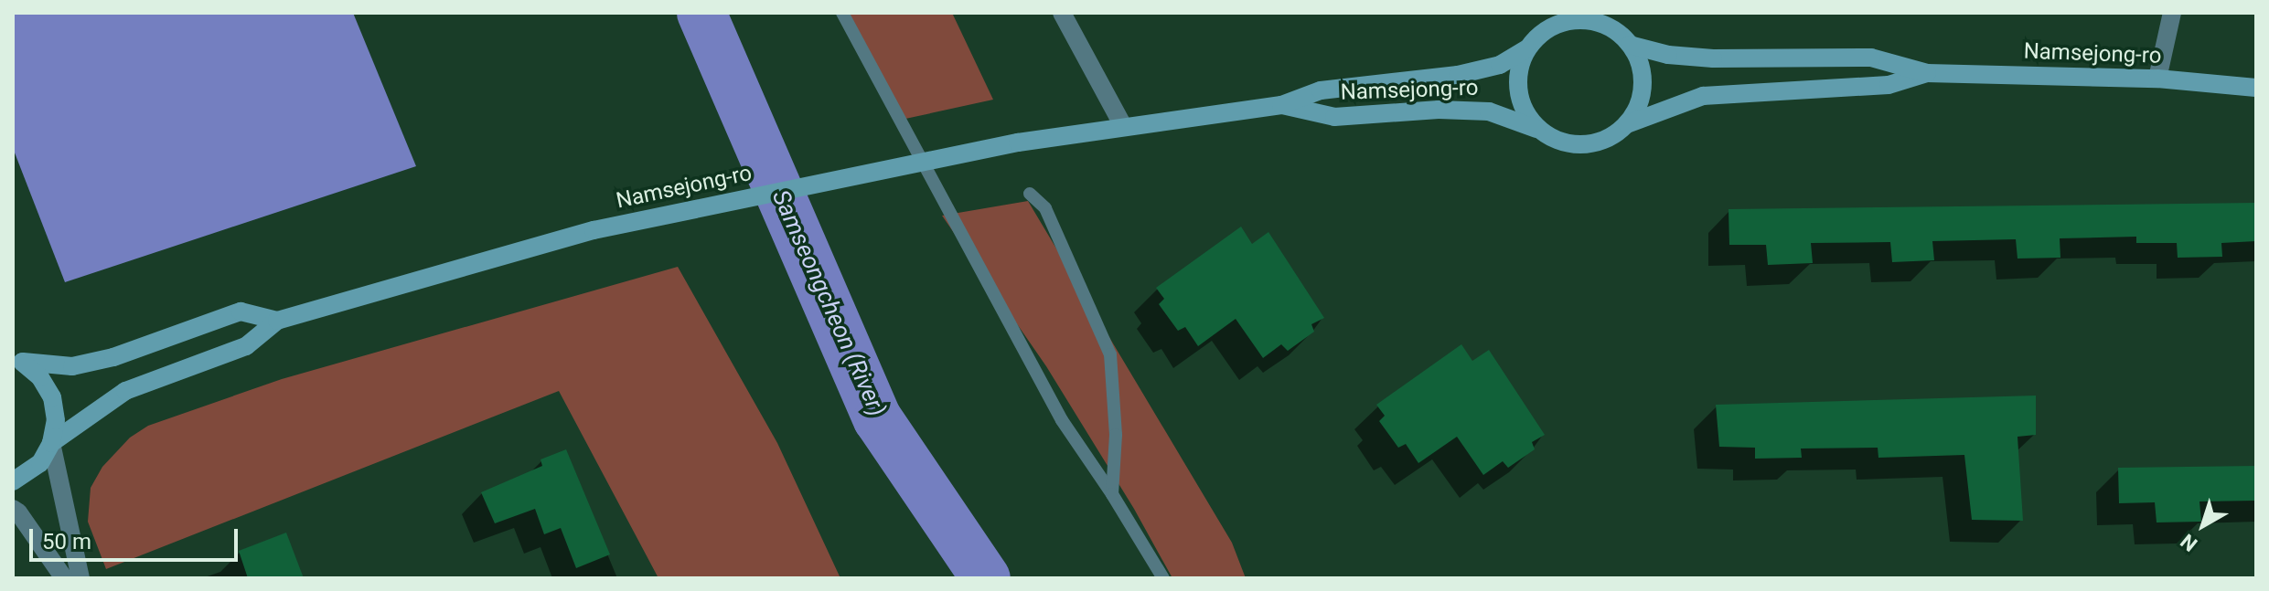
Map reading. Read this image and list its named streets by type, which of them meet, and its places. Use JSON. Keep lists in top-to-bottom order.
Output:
{
  "streets": {
    "street": ["Namsejong-ro"]
  },
  "water": ["Samseongcheon (River)"],
  "scale_bar": "50 m",
  "north": "bottom left"
}
